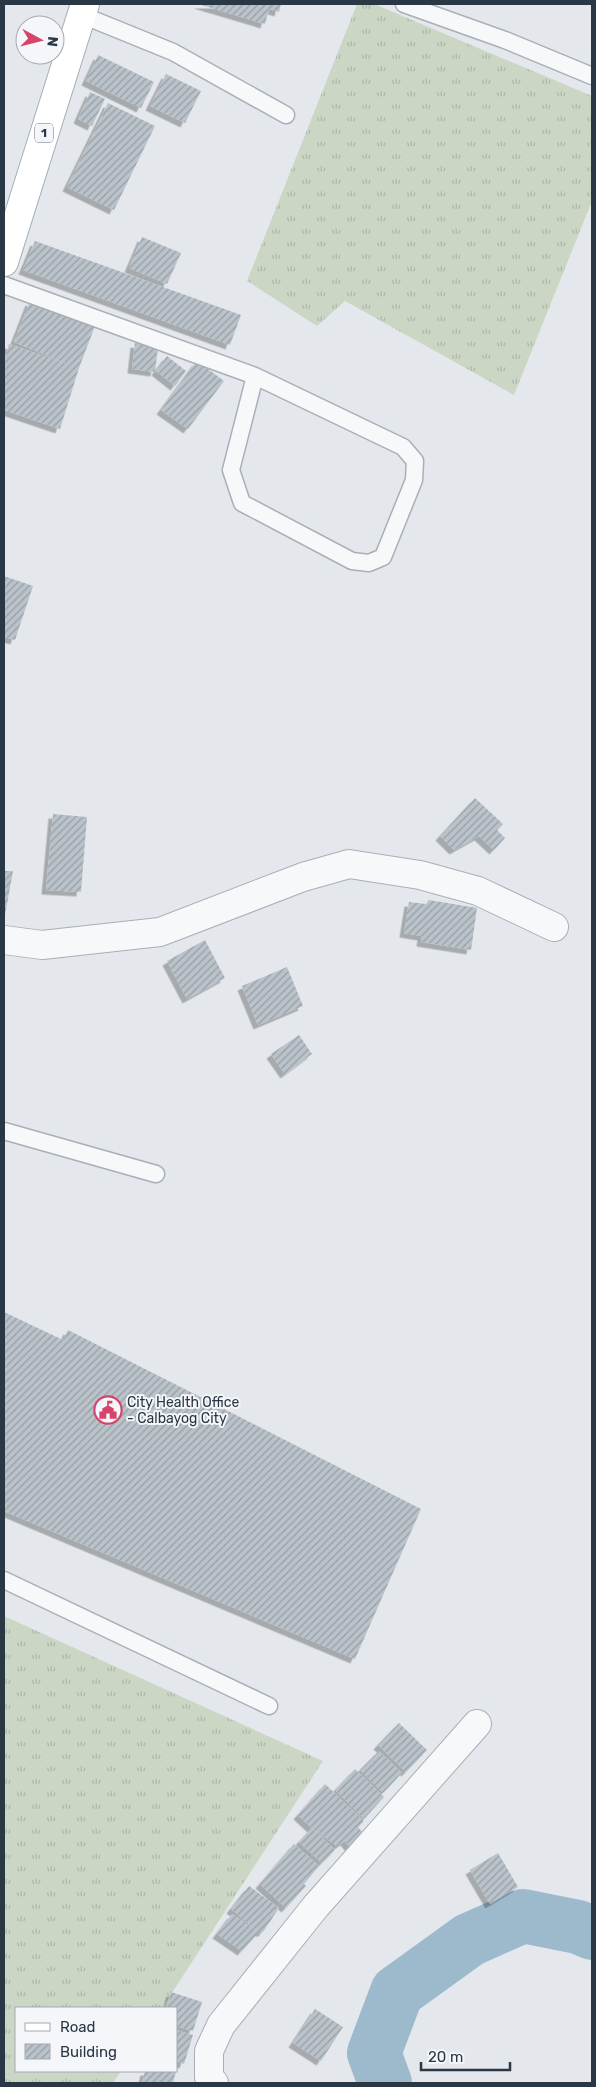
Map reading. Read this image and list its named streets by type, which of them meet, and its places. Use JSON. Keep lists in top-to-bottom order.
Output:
{
  "streets": {
    "main road": ["1"]
  },
  "places": {
    "public building": ["City Health Office - Calbayog City"]
  },
  "legend": ["Road", "Building"],
  "scale_bar": "20 m",
  "north": "right"
}
